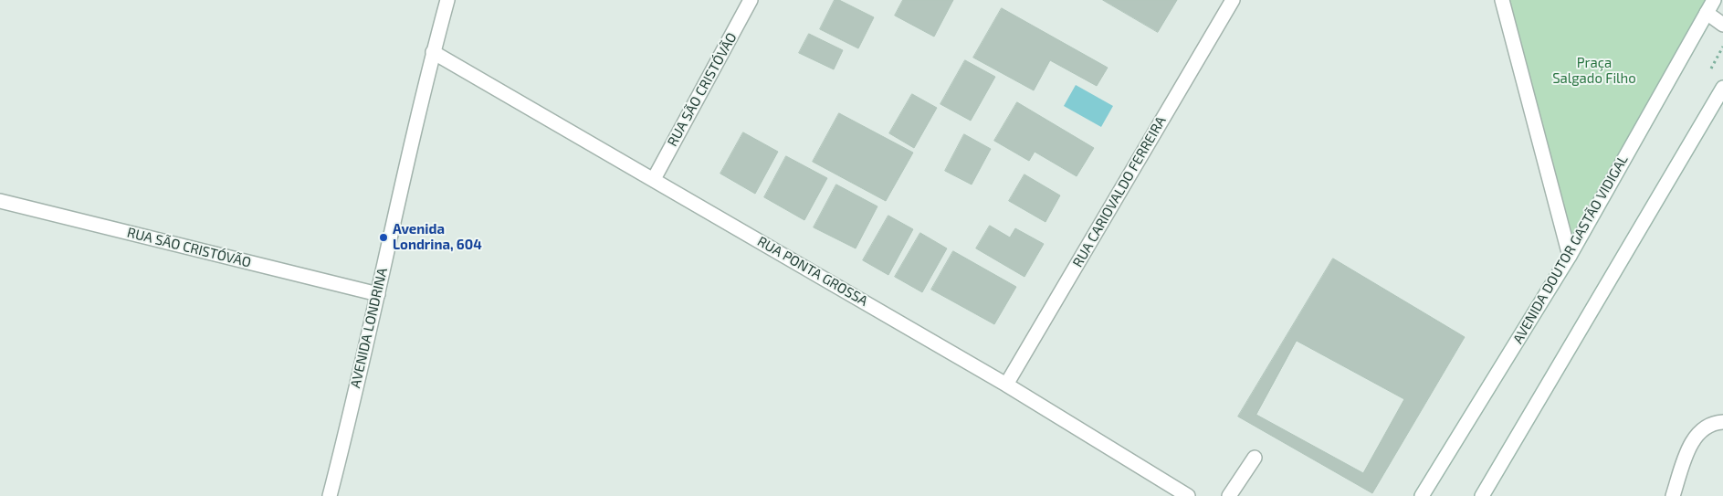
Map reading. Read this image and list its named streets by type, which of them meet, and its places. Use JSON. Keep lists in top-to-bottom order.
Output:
{
  "streets": {
    "street": [
      "RUA SÃO CRISTÓVÃO",
      "RUA CARIOVALDO FERREIRA",
      "AVENIDA DOUTOR GASTÃO VIDIGAL",
      "RUA PONTA GROSSA",
      "AVENIDA LONDRINA"
    ]
  },
  "crossings": [
    ["RUA SÃO CRISTÓVÃO", "RUA PONTA GROSSA"],
    ["RUA SÃO CRISTÓVÃO", "AVENIDA LONDRINA"],
    ["RUA CARIOVALDO FERREIRA", "RUA PONTA GROSSA"],
    ["RUA PONTA GROSSA", "AVENIDA LONDRINA"]
  ],
  "parks": ["Praça Salgado Filho"],
  "places": ["Avenida Londrina, 604"]
}
